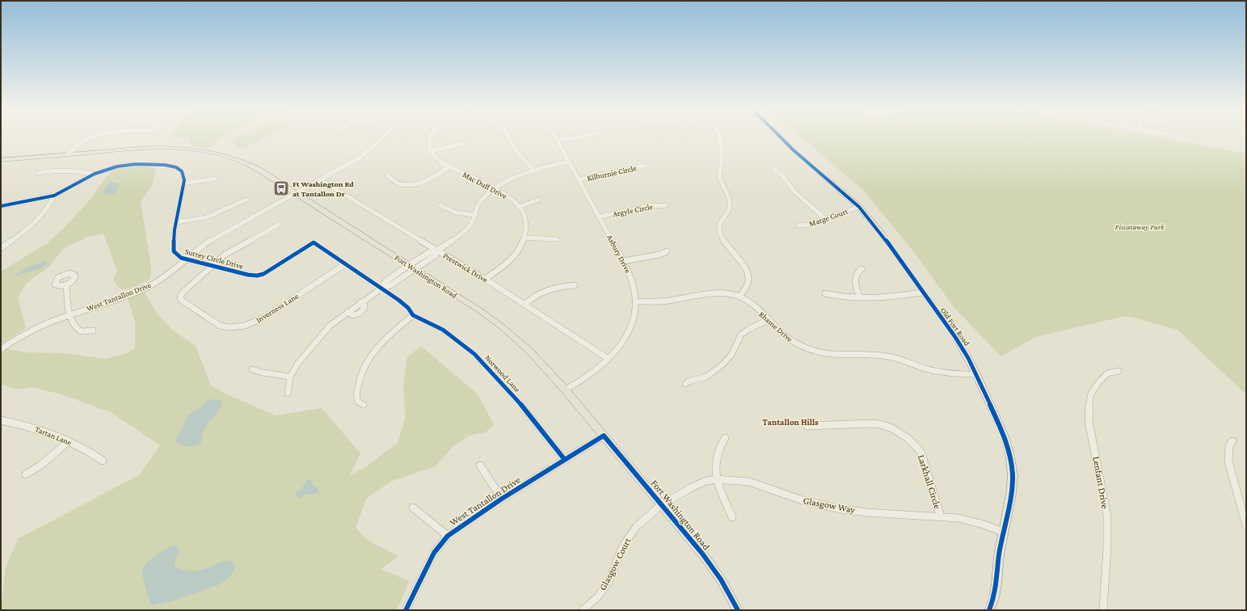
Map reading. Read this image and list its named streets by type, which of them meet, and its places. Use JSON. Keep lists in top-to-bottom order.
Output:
{
  "streets": {
    "main road": ["Fort Washington Road", "Old Fort Road"],
    "street": [
      "Kilburnie Circle",
      "Mac Duff Drive",
      "Argyle Circle",
      "Marge Court",
      "Asbury Drive",
      "Surrey Circle Drive",
      "Prestwick Drive",
      "West Tantallon Drive",
      "Inverness Lane",
      "Rhame Drive",
      "Norwood Lane",
      "Tartan Lane",
      "Larkhall Circle",
      "Lenfant Drive",
      "Glasgow Way",
      "Glasgow Court"
    ]
  },
  "crossings": [
    ["Kilburnie Circle", "Asbury Drive"],
    ["Mac Duff Drive", "Prestwick Drive"],
    ["Argyle Circle", "Asbury Drive"],
    ["Marge Court", "Old Fort Road"],
    ["Asbury Drive", "Prestwick Drive"],
    ["Asbury Drive", "Fort Washington Road"],
    ["Asbury Drive", "Rhame Drive"],
    ["Surrey Circle Drive", "West Tantallon Drive"],
    ["Surrey Circle Drive", "Inverness Lane"],
    ["Surrey Circle Drive", "Norwood Lane"],
    ["Prestwick Drive", "West Tantallon Drive"],
    ["Fort Washington Road", "West Tantallon Drive"],
    ["Fort Washington Road", "Glasgow Way"],
    ["Fort Washington Road", "Glasgow Court"],
    ["West Tantallon Drive", "Norwood Lane"],
    ["Rhame Drive", "Old Fort Road"],
    ["Old Fort Road", "Glasgow Way"],
    ["Larkhall Circle", "Glasgow Way"],
    ["Glasgow Way", "Glasgow Court"]
  ],
  "districts": ["Tantallon Hills"],
  "parks": ["Piscataway Park"],
  "places": {
    "bus stop": ["Ft Washington Rd at Tantallon Dr"]
  }
}
